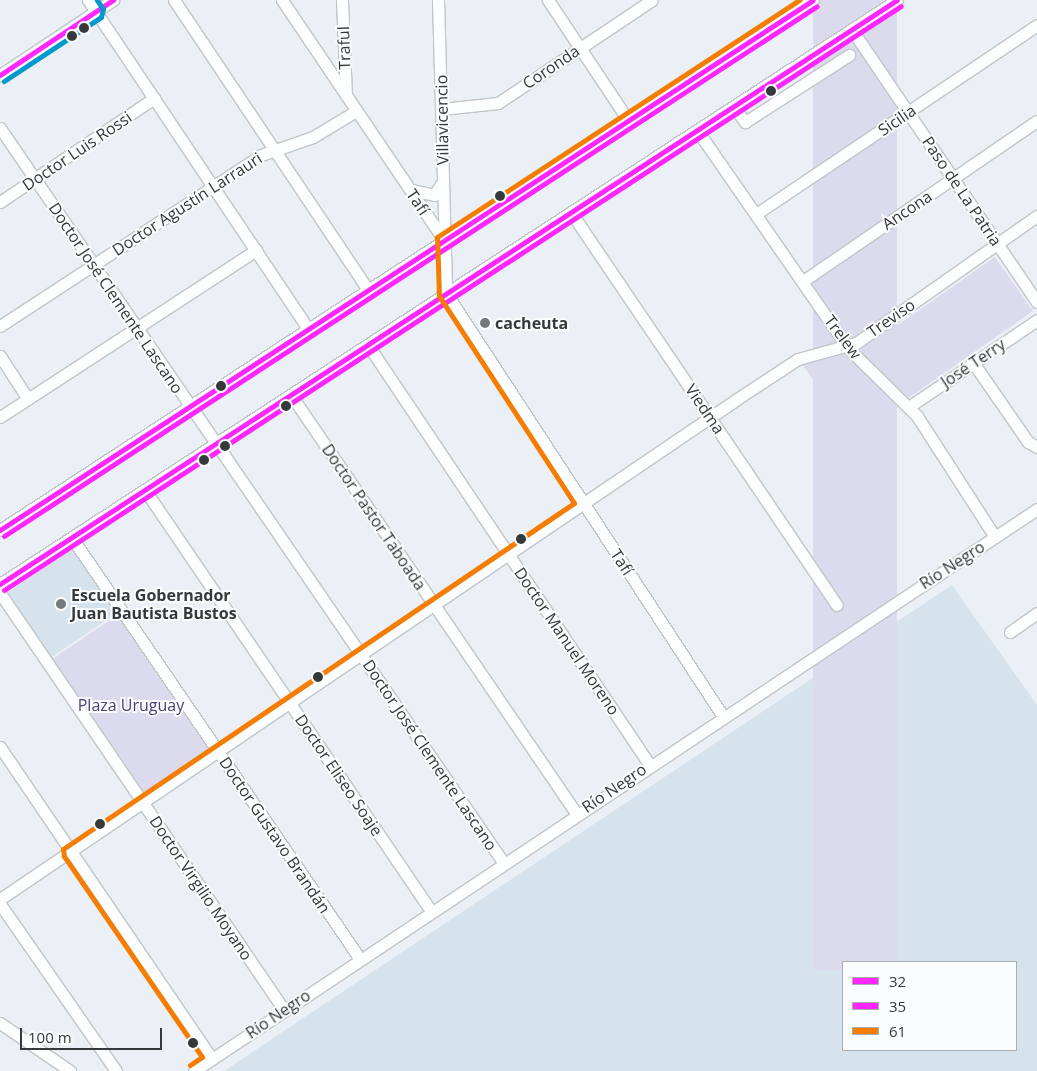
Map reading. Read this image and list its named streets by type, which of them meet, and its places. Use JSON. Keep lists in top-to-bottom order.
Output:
{
  "streets": {
    "street": [
      "Traful",
      "Coronda",
      "Villavicencio",
      "Sicilia",
      "Doctor Luis Rossi",
      "Paso de La Patria",
      "Tafí",
      "Doctor Agustín Larrauri",
      "Ancona",
      "Doctor José Clemente Lascano",
      "Treviso",
      "Trelew",
      "José Terry",
      "Viedma",
      "Doctor Pastor Taboada",
      "Río Negro",
      "Doctor Manuel Moreno",
      "Doctor Eliseo Soaje",
      "Doctor Gustavo Brandán",
      "Doctor Virgilio Moyano"
    ]
  },
  "crossings": [
    ["Traful", "Tafí"],
    ["Coronda", "Villavicencio"],
    ["Villavicencio", "Tafí"],
    ["Sicilia", "Paso de La Patria"],
    ["Sicilia", "Trelew"],
    ["Doctor Luis Rossi", "Doctor José Clemente Lascano"],
    ["Paso de La Patria", "Ancona"],
    ["Paso de La Patria", "Treviso"],
    ["Tafí", "Doctor Agustín Larrauri"],
    ["Tafí", "Treviso"],
    ["Tafí", "Río Negro"],
    ["Doctor Agustín Larrauri", "Doctor José Clemente Lascano"],
    ["Ancona", "Trelew"],
    ["Doctor José Clemente Lascano", "Treviso"],
    ["Doctor José Clemente Lascano", "Río Negro"],
    ["Treviso", "Trelew"],
    ["Treviso", "Viedma"],
    ["Treviso", "Doctor Pastor Taboada"],
    ["Treviso", "Doctor Manuel Moreno"],
    ["Treviso", "Doctor Eliseo Soaje"],
    ["Treviso", "Doctor Gustavo Brandán"],
    ["Treviso", "Doctor Virgilio Moyano"],
    ["Trelew", "José Terry"],
    ["Trelew", "Río Negro"],
    ["Doctor Pastor Taboada", "Río Negro"],
    ["Río Negro", "Doctor Manuel Moreno"],
    ["Río Negro", "Doctor Eliseo Soaje"],
    ["Río Negro", "Doctor Gustavo Brandán"],
    ["Río Negro", "Doctor Virgilio Moyano"]
  ],
  "parks": ["Plaza Uruguay"],
  "places": ["cacheuta", "Escuela Gobernador Juan Bautista Bustos"],
  "lines": ["transit line 32", "transit line 61", "transit line 35"],
  "legend": ["32", "35", "61"],
  "scale_bar": "100 m"
}
